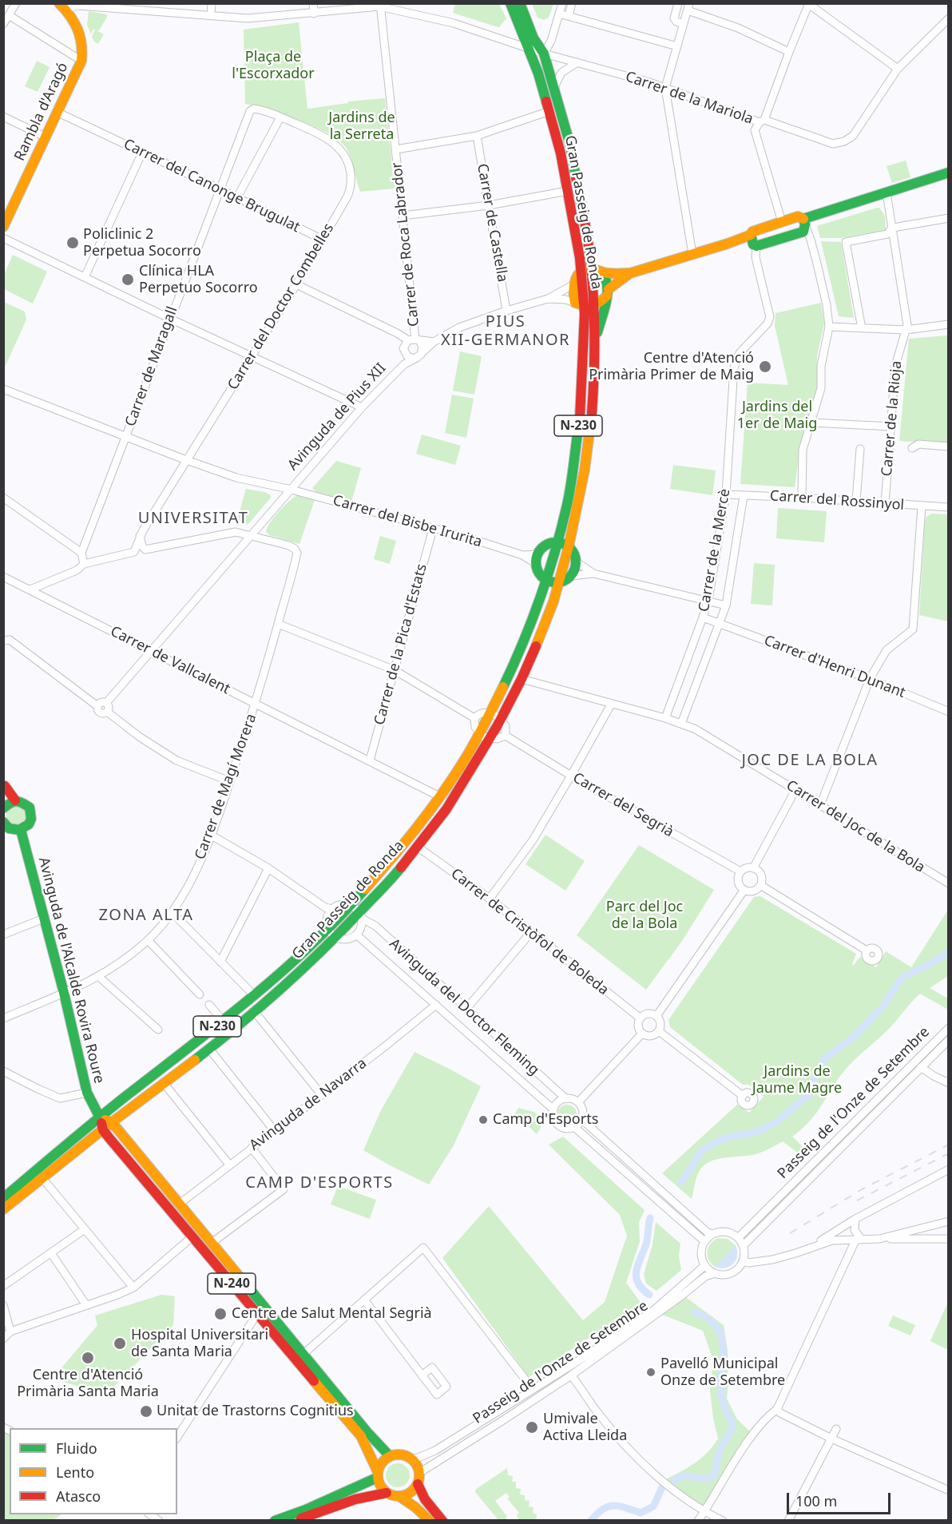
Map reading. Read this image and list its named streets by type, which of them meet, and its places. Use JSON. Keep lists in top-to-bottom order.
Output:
{
  "streets": {
    "main road": [
      "Rambla d'Aragó",
      "Gran Passeig de Ronda",
      "N-230",
      "Avinguda de l'Alcalde Rovira Roure",
      "N-240"
    ],
    "street": [
      "Carrer de la Mariola",
      "Carrer del Canonge Brugulat",
      "Carrer de Castella",
      "Carrer de Roca Labrador",
      "Carrer del Doctor Combelles",
      "Carrer de Maragall",
      "Avinguda de Pius XII",
      "Carrer de la Rioja",
      "Carrer del Rossinyol",
      "Carrer del Bisbe Irurita",
      "Carrer de la Mercè",
      "Carrer de la Pica d'Estats",
      "Carrer de Vallcalent",
      "Carrer d'Henri Dunant",
      "Carrer de Magí Morera",
      "Carrer del Segrià",
      "Carrer del Joc de la Bola",
      "Carrer de Cristòfol de Boleda",
      "Avinguda del Doctor Fleming",
      "Passeig de l'Onze de Setembre",
      "Avinguda de Navarra"
    ]
  },
  "crossings": [
    ["Carrer de la Mariola", "Gran Passeig de Ronda"],
    ["Rambla d'Aragó", "Carrer del Canonge Brugulat"],
    ["Carrer del Canonge Brugulat", "Carrer del Doctor Combelles"],
    ["Carrer del Canonge Brugulat", "Carrer de Maragall"],
    ["Gran Passeig de Ronda", "Carrer de Vallcalent"],
    ["Gran Passeig de Ronda", "Carrer del Joc de la Bola"],
    ["Gran Passeig de Ronda", "Carrer de Cristòfol de Boleda"],
    ["Gran Passeig de Ronda", "Avinguda de l'Alcalde Rovira Roure"],
    ["Gran Passeig de Ronda", "Avinguda del Doctor Fleming"],
    ["Gran Passeig de Ronda", "N-240"],
    ["Carrer de Roca Labrador", "Avinguda de Pius XII"],
    ["Carrer del Doctor Combelles", "Carrer de Maragall"],
    ["Carrer del Doctor Combelles", "Carrer del Bisbe Irurita"],
    ["Carrer de Maragall", "Carrer del Bisbe Irurita"],
    ["Avinguda de Pius XII", "Carrer del Bisbe Irurita"],
    ["Avinguda de Pius XII", "Carrer de Vallcalent"],
    ["Avinguda de Pius XII", "Carrer de Magí Morera"],
    ["Carrer de la Rioja", "Carrer del Rossinyol"],
    ["Carrer del Rossinyol", "Carrer de la Mercè"],
    ["Carrer del Bisbe Irurita", "Carrer de la Pica d'Estats"],
    ["Carrer de la Mercè", "Carrer d'Henri Dunant"],
    ["Carrer de la Mercè", "Carrer del Joc de la Bola"],
    ["Carrer de la Pica d'Estats", "Carrer de Vallcalent"],
    ["Carrer de Vallcalent", "Carrer de Magí Morera"],
    ["Carrer de Magí Morera", "Avinguda de l'Alcalde Rovira Roure"],
    ["Avinguda de l'Alcalde Rovira Roure", "Passeig de l'Onze de Setembre"],
    ["Avinguda de l'Alcalde Rovira Roure", "N-240"],
    ["Avinguda del Doctor Fleming", "Avinguda de Navarra"],
    ["Passeig de l'Onze de Setembre", "N-240"],
    ["Avinguda de Navarra", "N-240"]
  ],
  "districts": [
    "PIUS XII-GERMANOR",
    "UNIVERSITAT",
    "JOC DE LA BOLA",
    "ZONA ALTA",
    "CAMP D'ESPORTS"
  ],
  "parks": [
    "Plaça de l'Escorxador",
    "Jardins de la Serreta",
    "Jardins del 1er de Maig",
    "Parc del Joc de la Bola",
    "Jardins de Jaume Magre"
  ],
  "places": [
    "Policlinic 2 Perpetua Socorro",
    "Clínica HLA Perpetuo Socorro",
    "Centre d'Atenció Primària Primer de Maig",
    "Camp d'Esports",
    "Centre de Salut Mental Segrià",
    "Hospital Universitari de Santa Maria",
    "Centre d'Atenció Primària Santa Maria",
    "Pavelló Municipal Onze de Setembre",
    "Unitat de Trastorns Cognitius",
    "Umivale Activa Lleida"
  ],
  "legend": ["Fluido", "Lento", "Atasco"],
  "scale_bar": "100 m"
}
